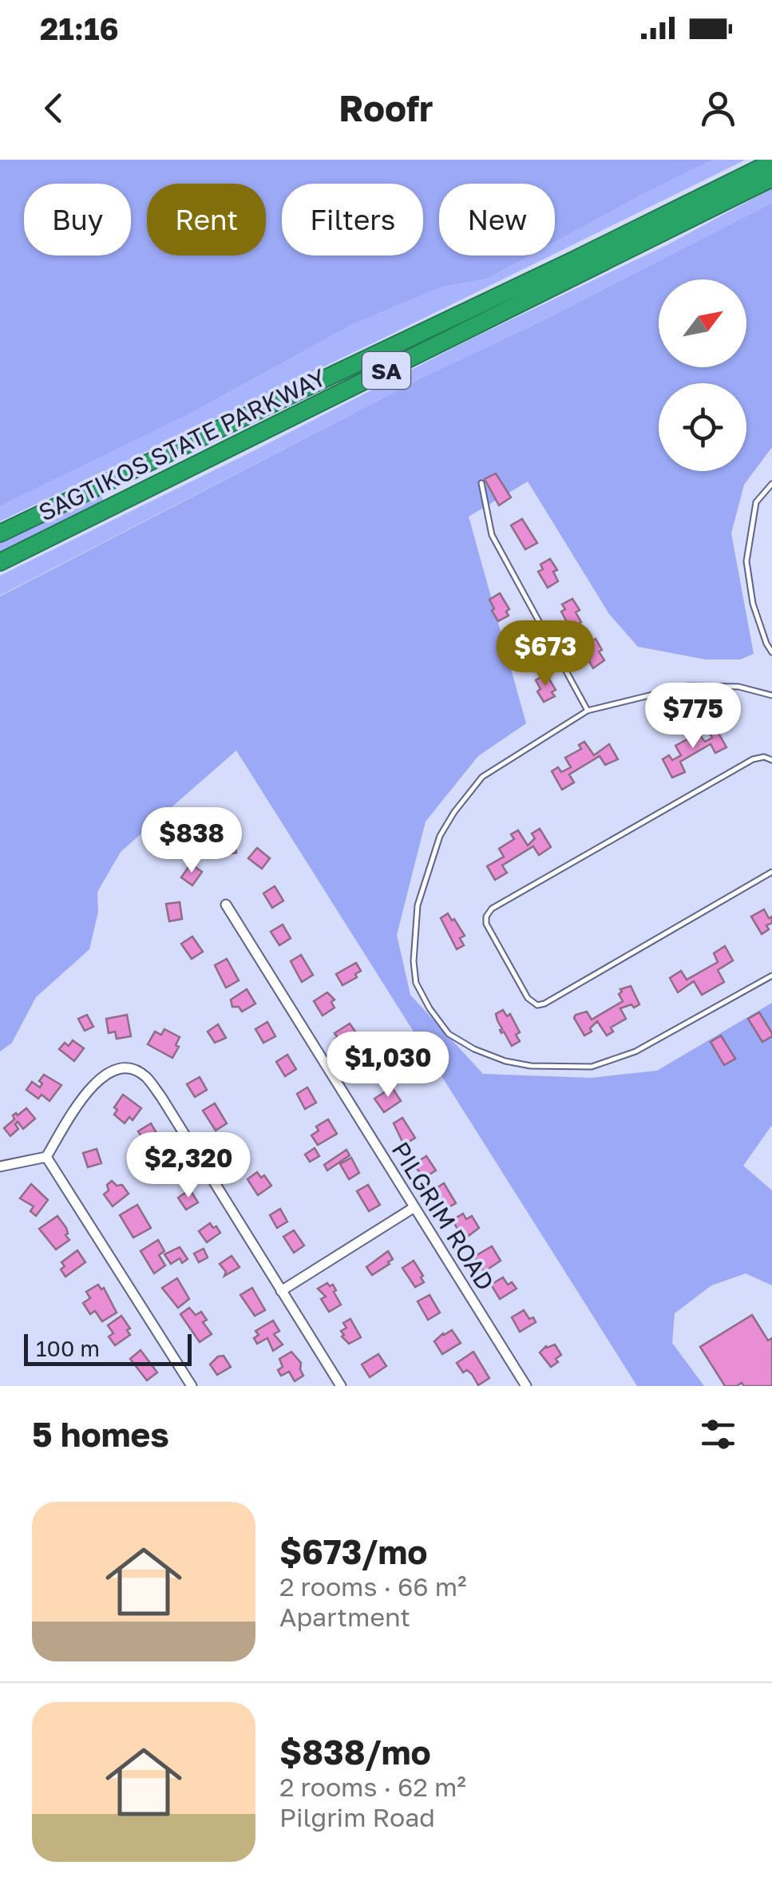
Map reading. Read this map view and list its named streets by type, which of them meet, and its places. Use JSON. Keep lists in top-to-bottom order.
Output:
{
  "streets": {
    "highway": ["SA", "SAGTIKOS STATE PARKWAY"],
    "street": ["PILGRIM ROAD"]
  },
  "scale_bar": "100 m",
  "north": "top right",
  "page": {
    "status": "21:16",
    "header": "Roofr",
    "chip": [
      "Buy",
      "Rent",
      "Filters",
      "New"
    ],
    "price": [
      "$673",
      "$775",
      "$838",
      "$1,030",
      "$2,320"
    ],
    "scale": "100 m",
    "heading": "5 homes",
    "list": [
      {
        "name": "$673/mo",
        "note": "2 rooms · 66 m² · Apartment"
      },
      {
        "name": "$838/mo",
        "note": "2 rooms · 62 m² · Pilgrim Road"
      }
    ]
  }
}
